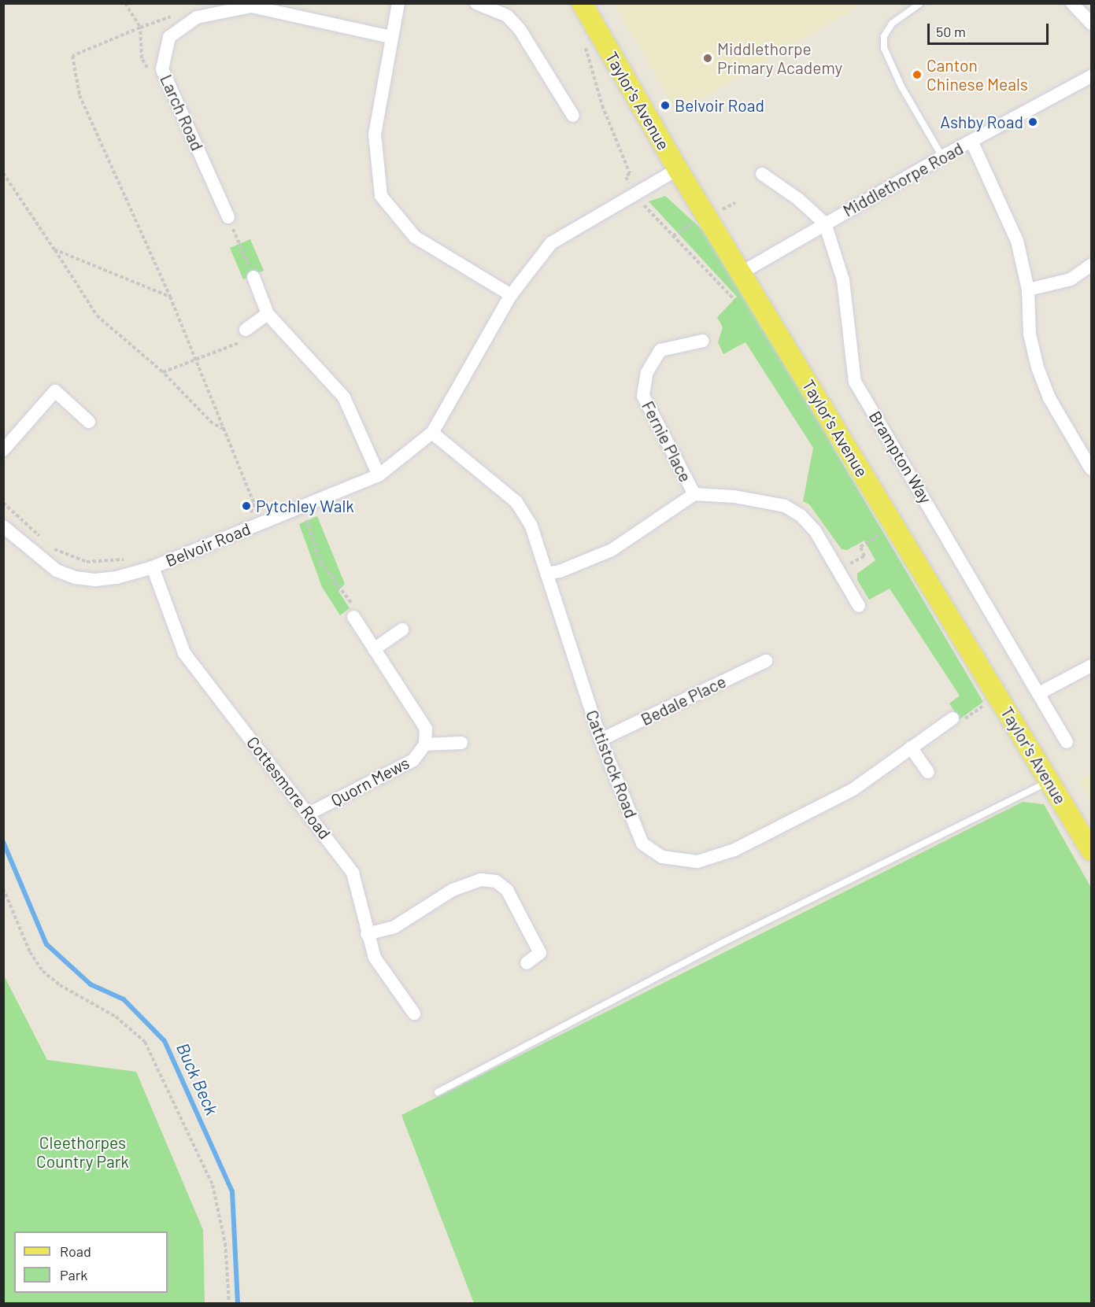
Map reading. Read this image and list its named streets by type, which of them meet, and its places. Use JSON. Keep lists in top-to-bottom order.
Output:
{
  "streets": {
    "main road": ["Taylor's Avenue"],
    "street": [
      "Larch Road",
      "Middlethorpe Road",
      "Fernie Place",
      "Brampton Way",
      "Belvoir Road",
      "Bedale Place",
      "Cattistock Road",
      "Quorn Mews",
      "Cottesmore Road"
    ]
  },
  "crossings": [
    ["Taylor's Avenue", "Middlethorpe Road"],
    ["Taylor's Avenue", "Belvoir Road"],
    ["Middlethorpe Road", "Brampton Way"],
    ["Belvoir Road", "Cattistock Road"],
    ["Belvoir Road", "Cottesmore Road"],
    ["Bedale Place", "Cattistock Road"],
    ["Quorn Mews", "Cottesmore Road"]
  ],
  "water": ["Buck Beck"],
  "parks": ["Cleethorpes Country Park"],
  "places": [
    "Middlethorpe Primary Academy",
    "Canton Chinese Meals",
    "Belvoir Road",
    "Ashby Road",
    "Pytchley Walk"
  ],
  "legend": ["Road", "Park"],
  "scale_bar": "50 m"
}
